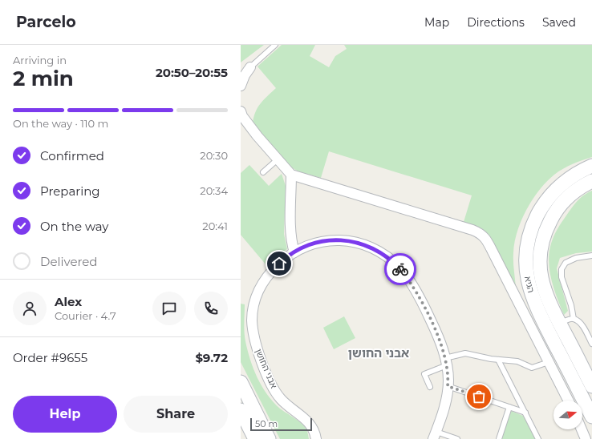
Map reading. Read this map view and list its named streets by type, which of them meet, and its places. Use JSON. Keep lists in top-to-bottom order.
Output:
{
  "streets": {
    "street": ["הגיא", "אבני החושן"]
  },
  "districts": ["אבני החושן"],
  "scale_bar": "50 m",
  "north": "right",
  "page": {
    "header": "Parcelo",
    "nav": ["Map", "Directions", "Saved"],
    "heading": ["2 min", "Arriving in", "20:50–20:55"],
    "panel": [
      "Alex",
      "Courier · 4.7",
      "Order #9655",
      "$9.72"
    ],
    "bar": "On the way · 110 m",
    "list": [
      ["Confirmed", "20:30"],
      ["Preparing", "20:34"],
      ["On the way", "20:41"],
      "Delivered"
    ],
    "buttons": ["Help", "Share"],
    "scale": "50 m"
  }
}
